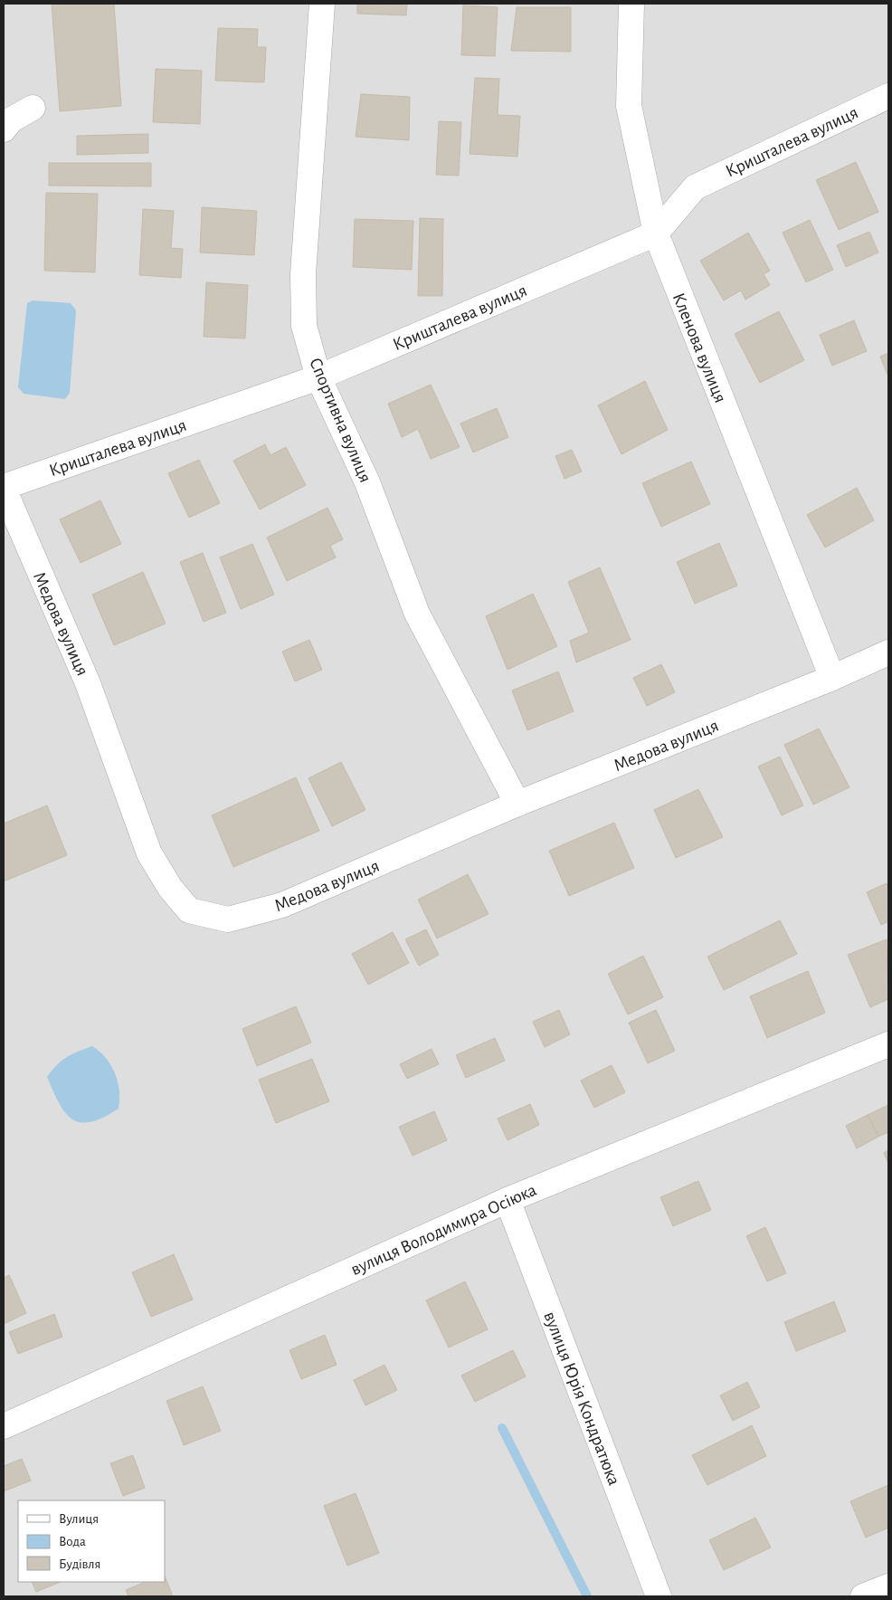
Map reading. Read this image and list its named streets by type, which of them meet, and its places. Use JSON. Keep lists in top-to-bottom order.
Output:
{
  "streets": {
    "street": [
      "Кришталева вулиця",
      "Кленова вулиця",
      "Спортивна вулиця",
      "Медова вулиця",
      "вулиця Володимира Осіюка",
      "вулиця Юрія Кондратюка"
    ]
  },
  "crossings": [
    ["Кришталева вулиця", "Кленова вулиця"],
    ["Кришталева вулиця", "Спортивна вулиця"],
    ["Кришталева вулиця", "Медова вулиця"],
    ["Кленова вулиця", "Медова вулиця"],
    ["Спортивна вулиця", "Медова вулиця"],
    ["вулиця Володимира Осіюка", "вулиця Юрія Кондратюка"]
  ],
  "legend": ["Вулиця", "Вода", "Будівля"]
}
